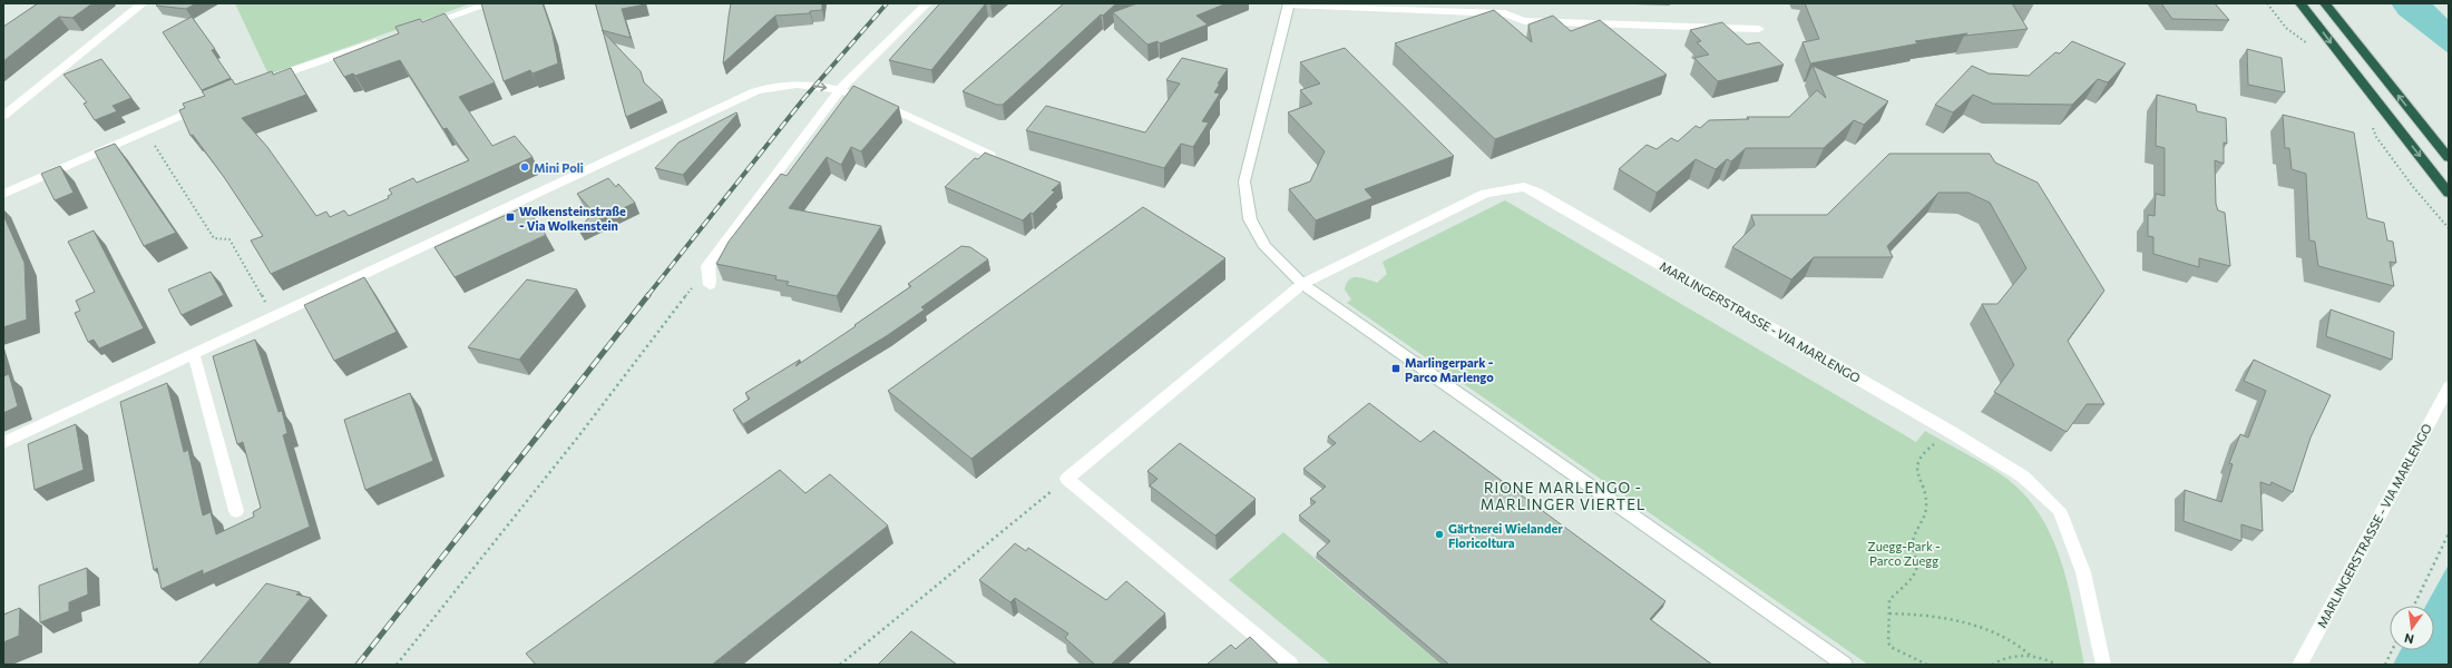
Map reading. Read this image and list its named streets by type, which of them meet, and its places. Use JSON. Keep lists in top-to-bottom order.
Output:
{
  "streets": {
    "street": ["MARLINGERSTRASSE - VIA MARLENGO"]
  },
  "districts": ["RIONE MARLENGO - MARLINGER VIERTEL"],
  "parks": ["Zuegg-Park - Parco Zuegg"],
  "places": {
    "other": ["Mini Poli", "Gärtnerei Wielander Floricoltura"],
    "transit": ["Wolkensteinstraße - Via Wolkenstein", "Marlingerpark - Parco Marlengo"]
  },
  "north": "bottom"
}
